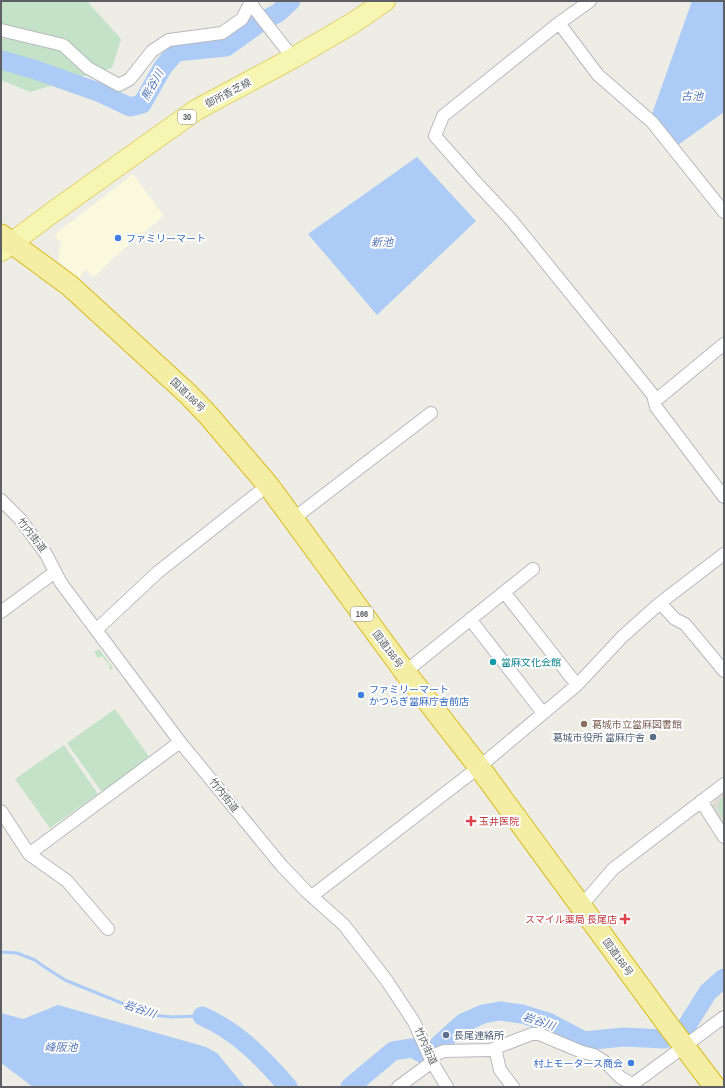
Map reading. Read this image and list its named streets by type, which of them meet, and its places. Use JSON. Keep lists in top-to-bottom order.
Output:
{
  "streets": {
    "highway": ["国道166号", "166"],
    "main road": ["御所香芝線", "30"],
    "street": ["竹内街道"]
  },
  "crossings": [
    ["御所香芝線", "国道166号"]
  ],
  "water": [
    "熊谷川",
    "古池",
    "新池",
    "岩谷川",
    "峰阪池"
  ],
  "places": {
    "other": [
      "ファミリーマート",
      "當麻文化会館",
      "ファミリーマート かつらぎ當麻庁舎前店",
      "葛城市立當麻図書館",
      "葛城市役所 當麻庁舎",
      "長尾連絡所",
      "村上モータース商会"
    ],
    "health": ["玉井医院", "スマイル薬局 長尾店"]
  }
}
